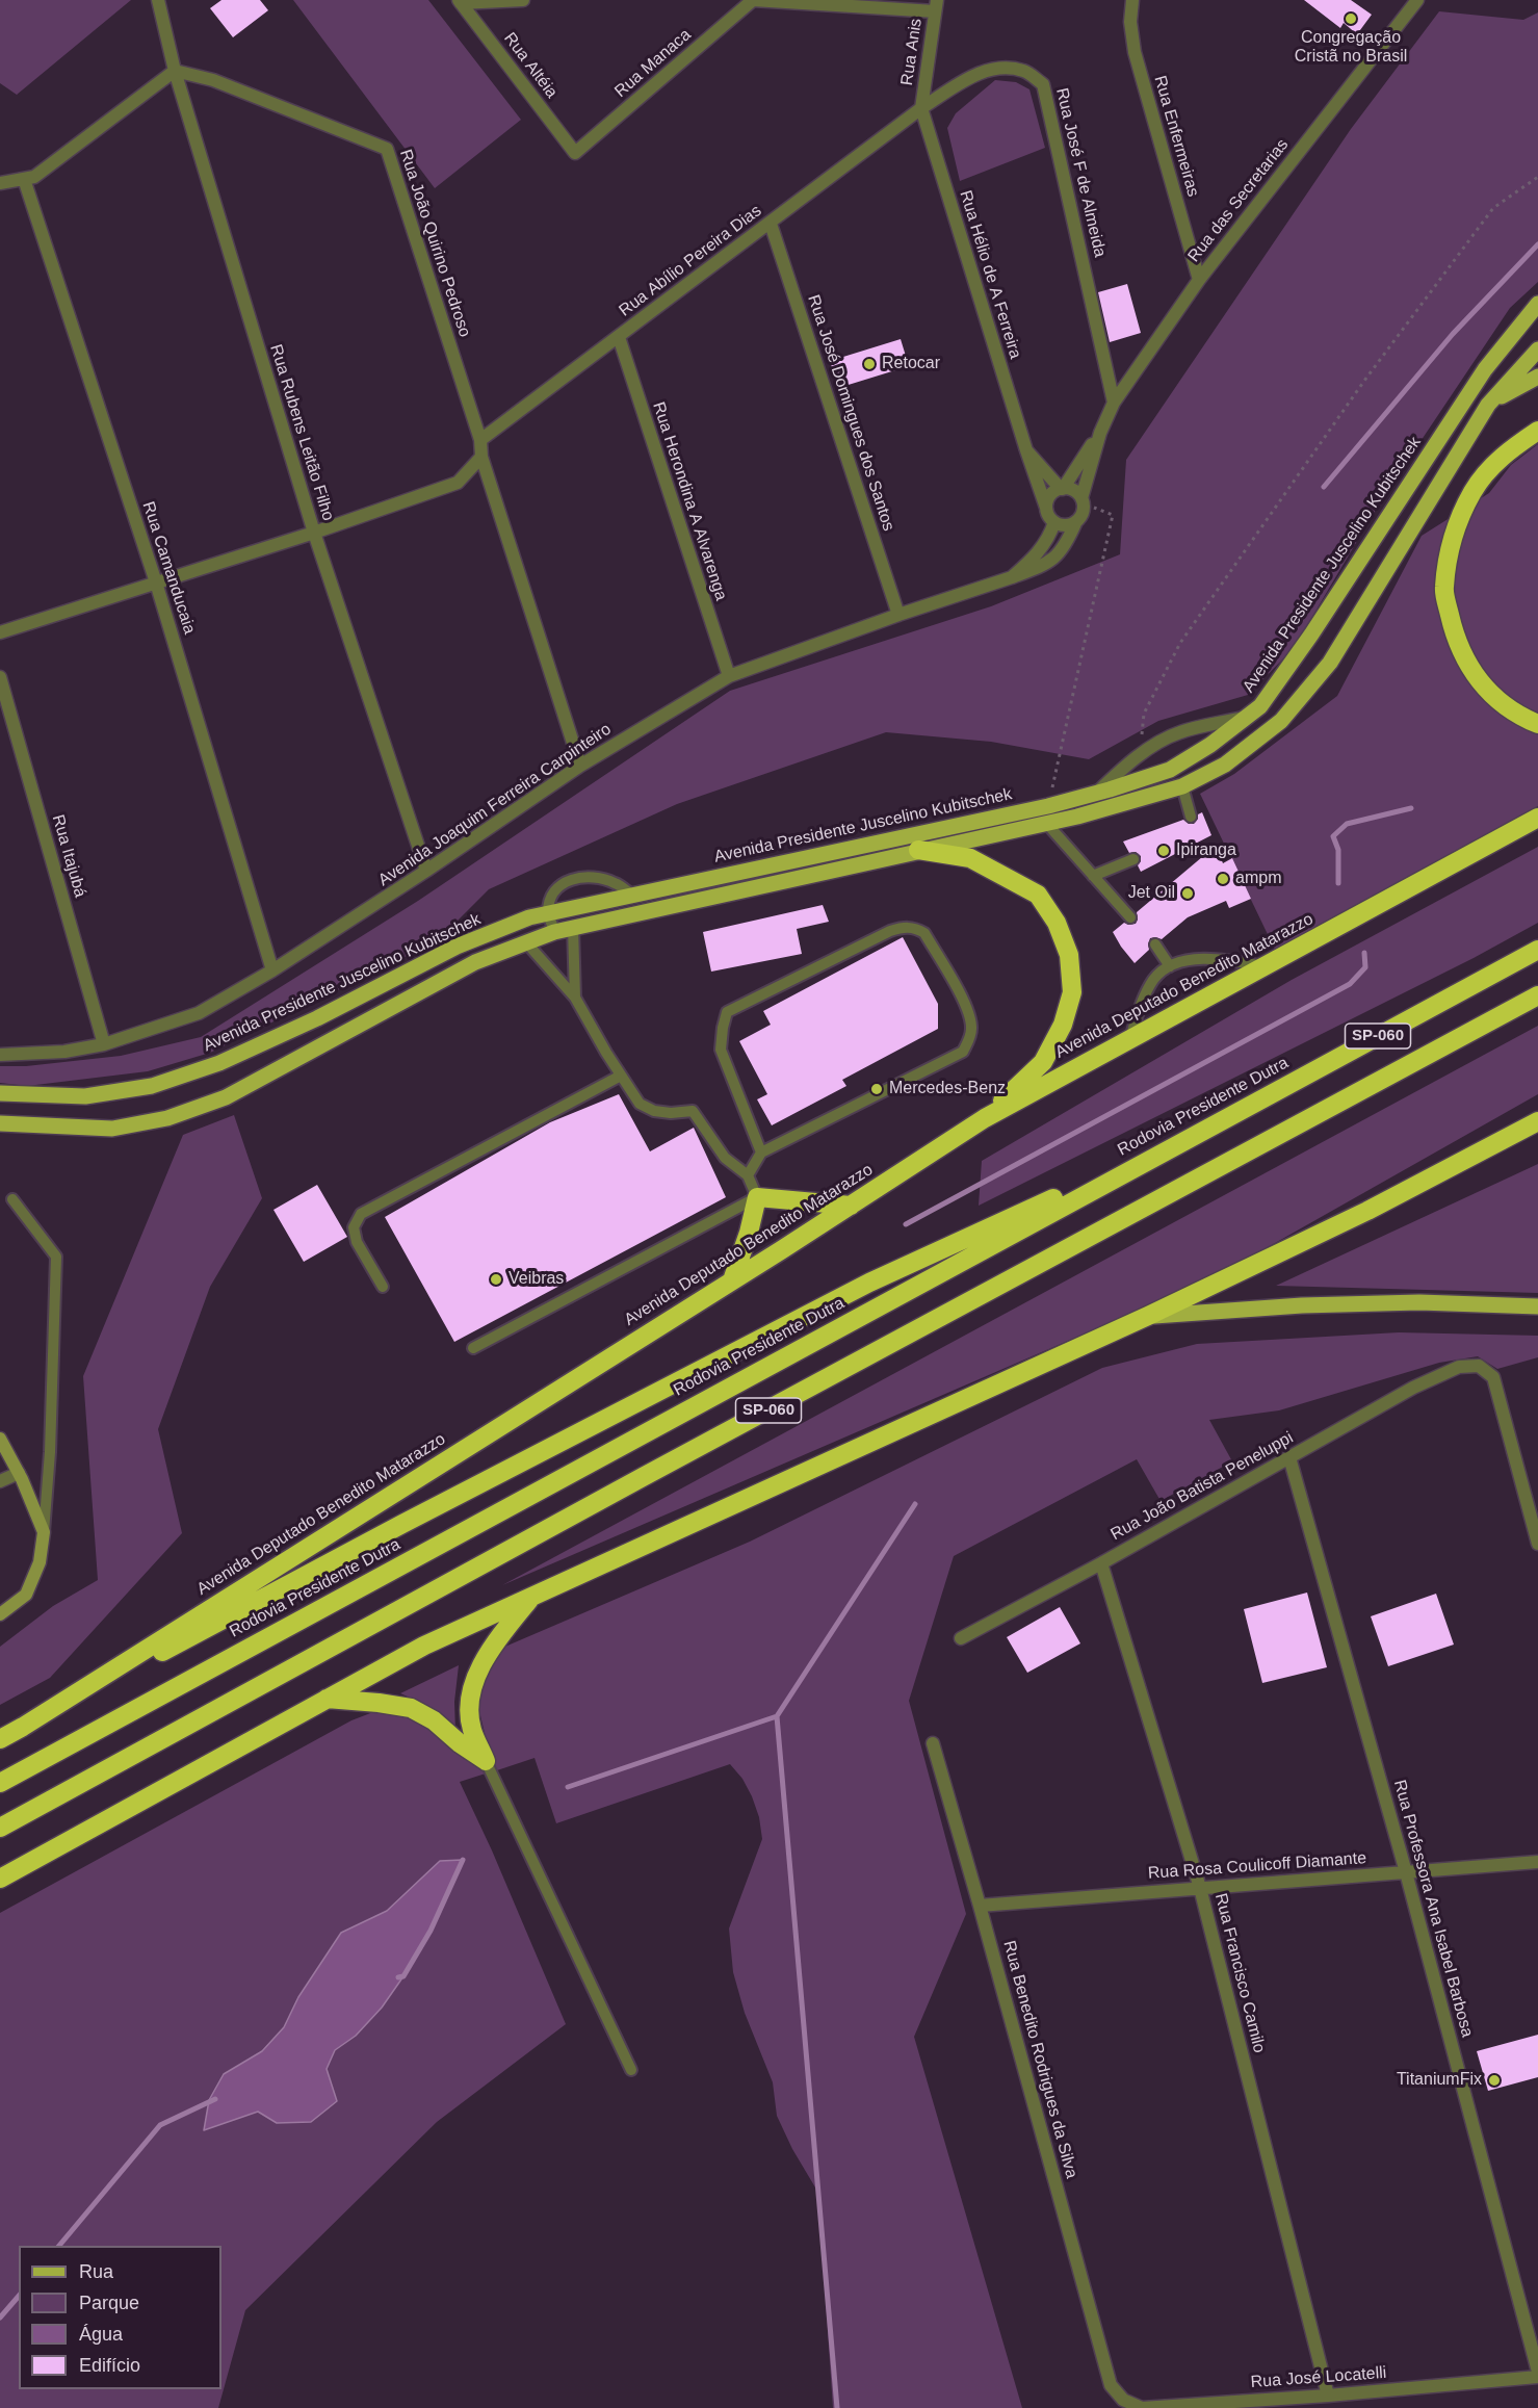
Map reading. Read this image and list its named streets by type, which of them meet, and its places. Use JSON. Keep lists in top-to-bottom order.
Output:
{
  "streets": {
    "highway": ["Avenida Deputado Benedito Matarazzo", "SP-060", "Rodovia Presidente Dutra"],
    "main road": ["Avenida Presidente Juscelino Kubitschek"],
    "street": [
      "Rua Anis",
      "Rua Manaca",
      "Rua Altéia",
      "Rua Enfermeiras",
      "Rua José F de Almeida",
      "Rua das Secretarias",
      "Rua João Quirino Pedroso",
      "Rua Abílio Pereira Dias",
      "Rua Hélio de A Ferreira",
      "Rua José Domingues dos Santos",
      "Rua Rubens Leitão Filho",
      "Rua Herondina A Alvarenga",
      "Rua Camanducaia",
      "Avenida Joaquim Ferreira Carpinteiro",
      "Rua Itajubá",
      "Rua João Batista Peneluppi",
      "Rua Rosa Coulicoff Diamante",
      "Rua Professora Ana Isabel Barbosa",
      "Rua Francisco Camilo",
      "Rua Benedito Rodrigues da Silva",
      "Rua José Locatelli"
    ]
  },
  "crossings": [
    ["Rua Anis", "Rua José F de Almeida"],
    ["Rua Anis", "Rua Abílio Pereira Dias"],
    ["Rua Anis", "Rua Hélio de A Ferreira"],
    ["Rua Manaca", "Rua Altéia"],
    ["Rua Enfermeiras", "Rua das Secretarias"],
    ["Rua José F de Almeida", "Rua das Secretarias"],
    ["Rua José F de Almeida", "Rua Abílio Pereira Dias"],
    ["Rua José F de Almeida", "Rua Hélio de A Ferreira"],
    ["Rua das Secretarias", "Rua Hélio de A Ferreira"],
    ["Rua das Secretarias", "Avenida Joaquim Ferreira Carpinteiro"],
    ["Rua João Quirino Pedroso", "Rua Abílio Pereira Dias"],
    ["Rua João Quirino Pedroso", "Rua Rubens Leitão Filho"],
    ["Rua João Quirino Pedroso", "Avenida Joaquim Ferreira Carpinteiro"],
    ["Rua Abílio Pereira Dias", "Rua Hélio de A Ferreira"],
    ["Rua Abílio Pereira Dias", "Rua José Domingues dos Santos"],
    ["Rua Abílio Pereira Dias", "Rua Herondina A Alvarenga"],
    ["Rua Hélio de A Ferreira", "Avenida Joaquim Ferreira Carpinteiro"],
    ["Rua José Domingues dos Santos", "Avenida Joaquim Ferreira Carpinteiro"],
    ["Rua Rubens Leitão Filho", "Avenida Joaquim Ferreira Carpinteiro"],
    ["Rua Herondina A Alvarenga", "Avenida Joaquim Ferreira Carpinteiro"],
    ["Rua Camanducaia", "Avenida Joaquim Ferreira Carpinteiro"],
    ["Avenida Joaquim Ferreira Carpinteiro", "Rua Itajubá"],
    ["Rua João Batista Peneluppi", "Rua Professora Ana Isabel Barbosa"],
    ["Rua João Batista Peneluppi", "Rua Francisco Camilo"],
    ["Rua Rosa Coulicoff Diamante", "Rua Professora Ana Isabel Barbosa"],
    ["Rua Rosa Coulicoff Diamante", "Rua Francisco Camilo"],
    ["Rua Rosa Coulicoff Diamante", "Rua Benedito Rodrigues da Silva"],
    ["Rua Francisco Camilo", "Rua José Locatelli"],
    ["Rua Benedito Rodrigues da Silva", "Rua José Locatelli"]
  ],
  "places": [
    "Congregação Cristã no Brasil",
    "Retocar",
    "Ipiranga",
    "ampm",
    "Jet Oil",
    "Mercedes-Benz",
    "Veibras",
    "TitaniumFix"
  ],
  "legend": [
    "Rua",
    "Parque",
    "Água",
    "Edifício"
  ]
}
